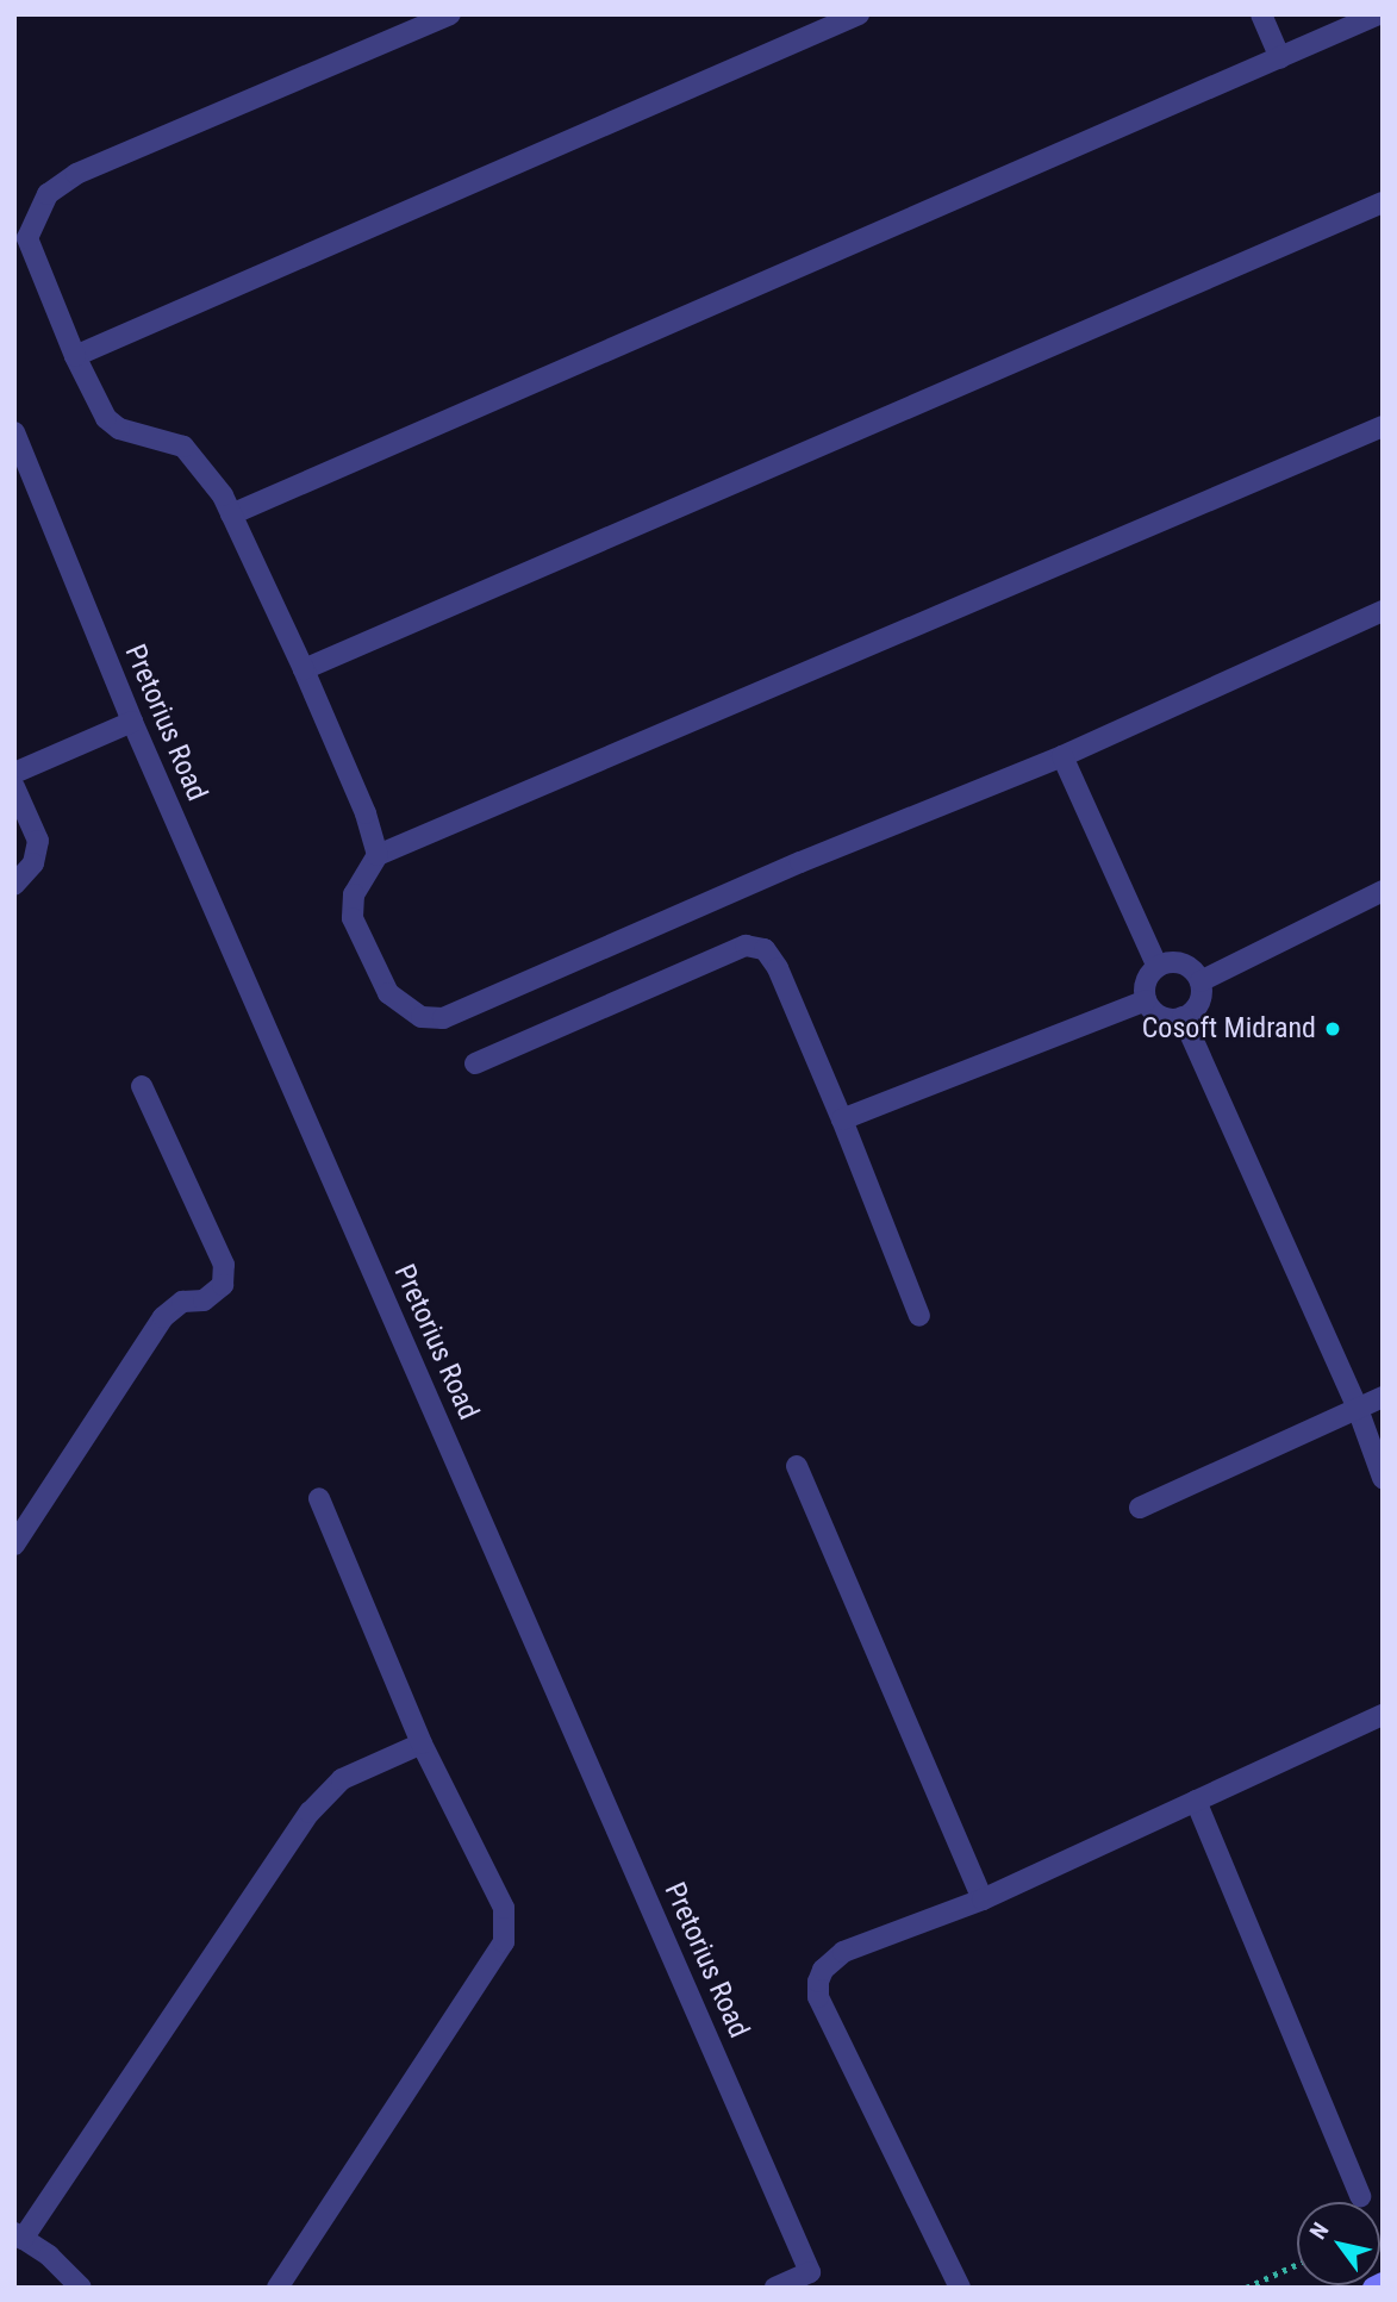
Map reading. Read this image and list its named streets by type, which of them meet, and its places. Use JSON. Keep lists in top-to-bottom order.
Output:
{
  "streets": {
    "street": ["Pretorius Road"]
  },
  "places": ["Cosoft Midrand"],
  "north": "top left"
}
